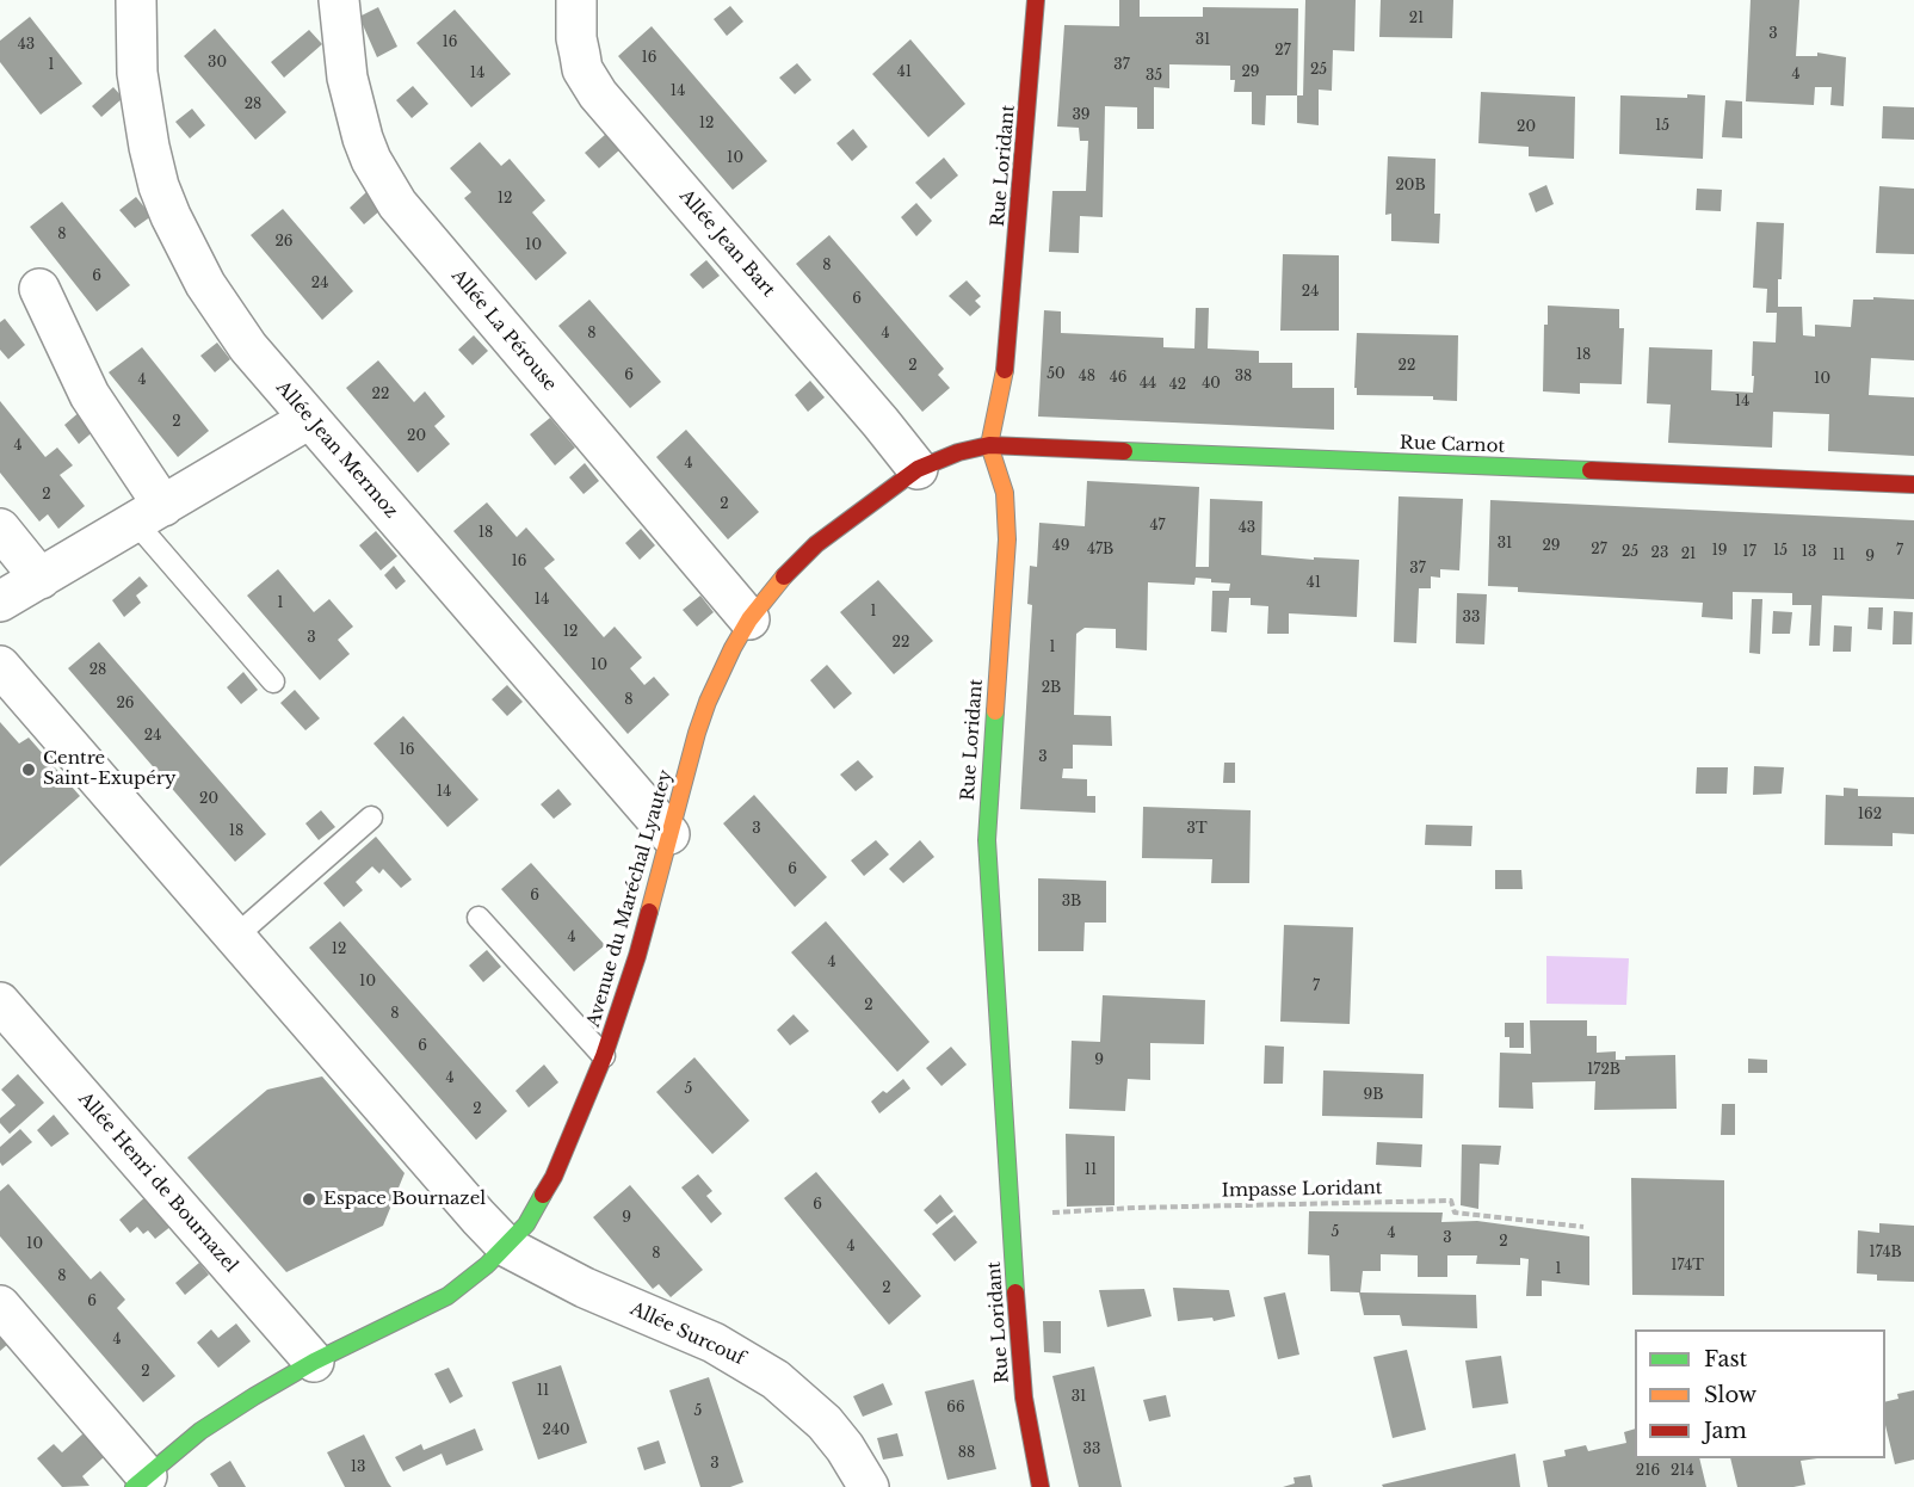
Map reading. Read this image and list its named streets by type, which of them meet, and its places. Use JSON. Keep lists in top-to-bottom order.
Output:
{
  "streets": {
    "street": [
      "Rue Loridant",
      "Allée Jean Bart",
      "Allée La Pérouse",
      "Rue Carnot",
      "Allée Jean Mermoz",
      "Avenue du Maréchal Lyautey",
      "Allée Henri de Bournazel",
      "Allée Surcouf"
    ],
    "path": ["Impasse Loridant"]
  },
  "crossings": [
    ["Rue Loridant", "Rue Carnot"],
    ["Rue Loridant", "Avenue du Maréchal Lyautey"],
    ["Rue Loridant", "Impasse Loridant"],
    ["Allée Jean Bart", "Avenue du Maréchal Lyautey"],
    ["Allée La Pérouse", "Avenue du Maréchal Lyautey"],
    ["Rue Carnot", "Avenue du Maréchal Lyautey"],
    ["Allée Jean Mermoz", "Avenue du Maréchal Lyautey"],
    ["Avenue du Maréchal Lyautey", "Allée Henri de Bournazel"],
    ["Avenue du Maréchal Lyautey", "Allée Surcouf"]
  ],
  "places": ["Centre Saint-Exupéry", "Espace Bournazel"],
  "house_numbers": [
    "21",
    "3",
    "31",
    "16",
    "43",
    "27",
    "16",
    "30",
    "1",
    "37",
    "25",
    "41",
    "29",
    "14",
    "4",
    "35",
    "14",
    "28",
    "39",
    "12",
    "15",
    "20",
    "10",
    "20B",
    "12",
    "8",
    "26",
    "10",
    "8",
    "6",
    "24",
    "24",
    "6",
    "8",
    "4",
    "18",
    "2",
    "22",
    "50",
    "6",
    "48",
    "38",
    "46",
    "10",
    "4",
    "44",
    "40",
    "42",
    "22",
    "14",
    "2",
    "20",
    "4",
    "4",
    "2",
    "2",
    "47",
    "43",
    "18",
    "31",
    "49",
    "29",
    "47B",
    "27",
    "19",
    "15",
    "7",
    "25",
    "17",
    "13",
    "23",
    "21",
    "11",
    "9",
    "16",
    "37",
    "41",
    "14",
    "1",
    "1",
    "33",
    "12",
    "3",
    "22",
    "1",
    "10",
    "28",
    "2B",
    "8",
    "26",
    "24",
    "16",
    "3",
    "14",
    "20",
    "162",
    "3",
    "3T",
    "18",
    "6",
    "6",
    "3B",
    "4",
    "12",
    "4",
    "10",
    "7",
    "2",
    "8",
    "6",
    "9",
    "172B",
    "4",
    "5",
    "9B",
    "2",
    "11",
    "6",
    "9",
    "5",
    "4",
    "3",
    "2",
    "10",
    "4",
    "174B",
    "8",
    "174T",
    "1",
    "8",
    "2",
    "6",
    "4",
    "2",
    "11",
    "31",
    "66",
    "5",
    "240",
    "33",
    "88",
    "3",
    "13",
    "216",
    "214"
  ],
  "legend": ["Fast", "Slow", "Jam"]
}
